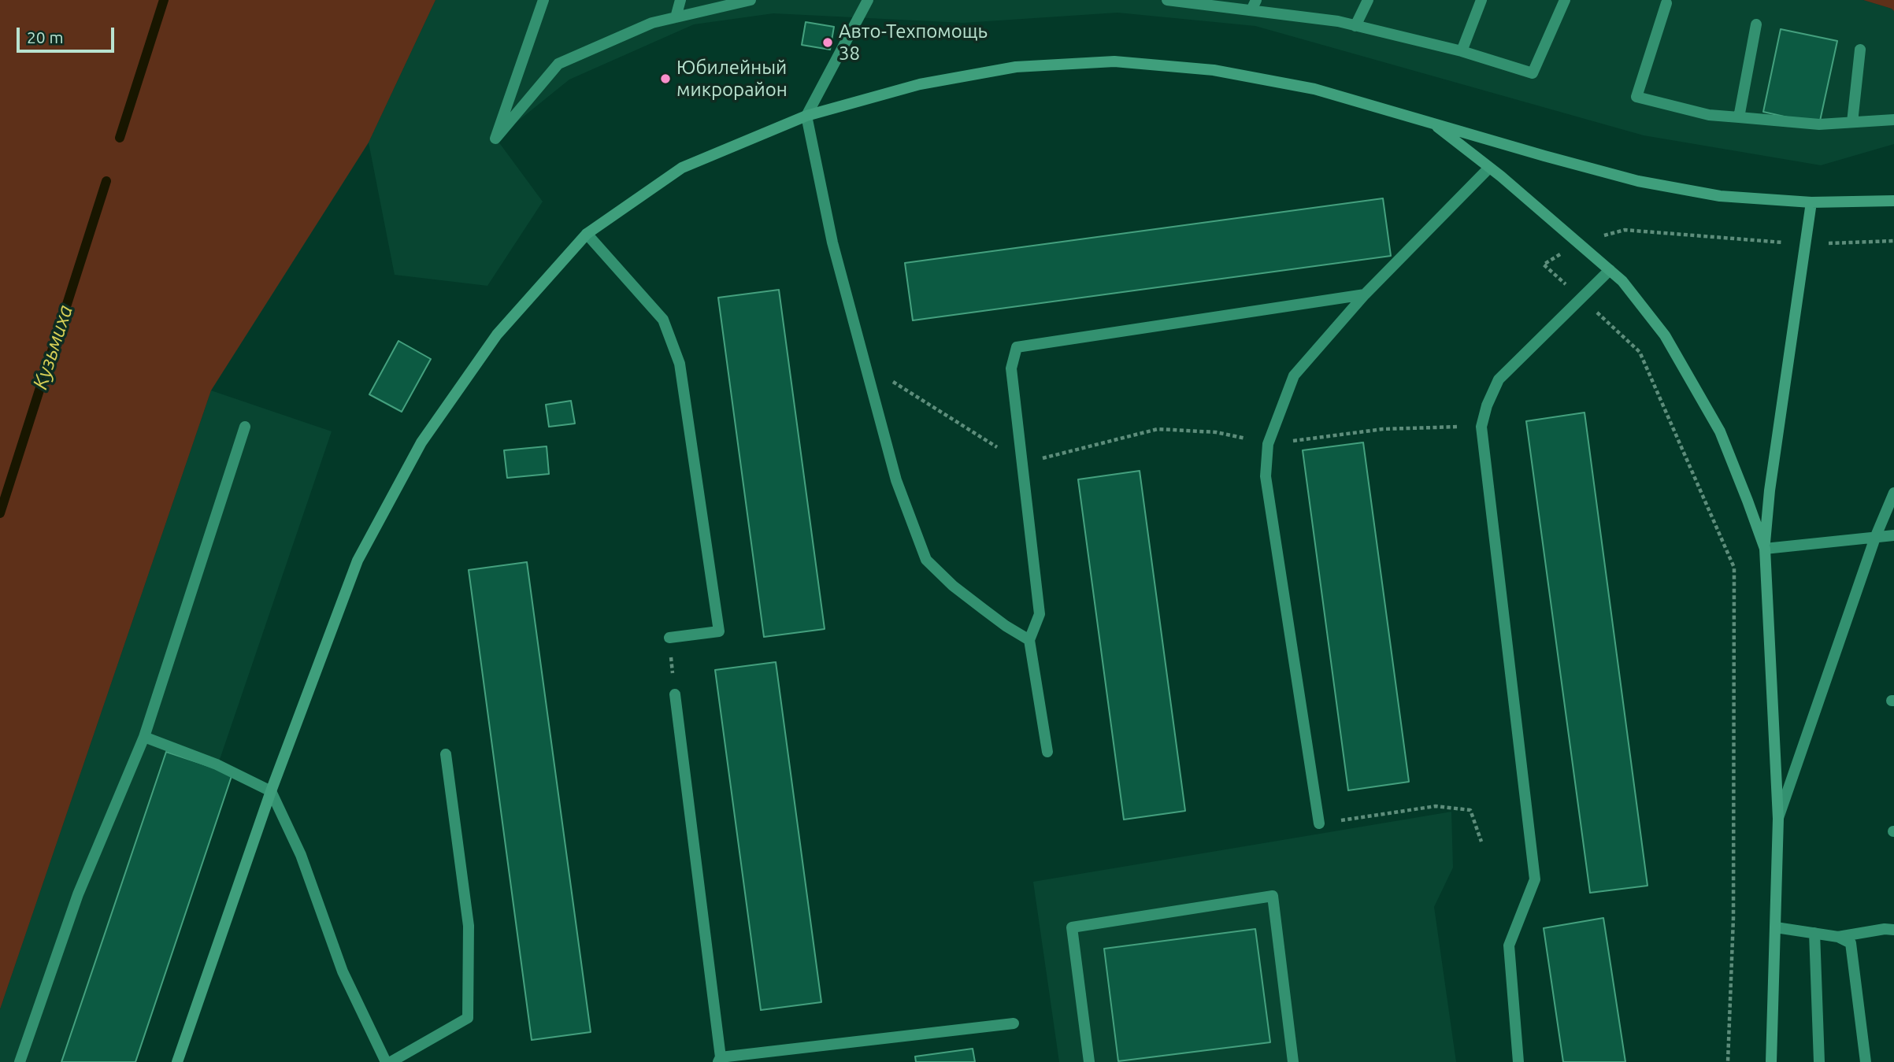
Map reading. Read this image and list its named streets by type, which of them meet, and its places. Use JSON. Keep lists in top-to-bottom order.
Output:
{
  "water": ["Кузьмиха"],
  "places": ["Авто-Техпомощь 38", "Юбилейный микрорайон"],
  "scale_bar": "20 m"
}
